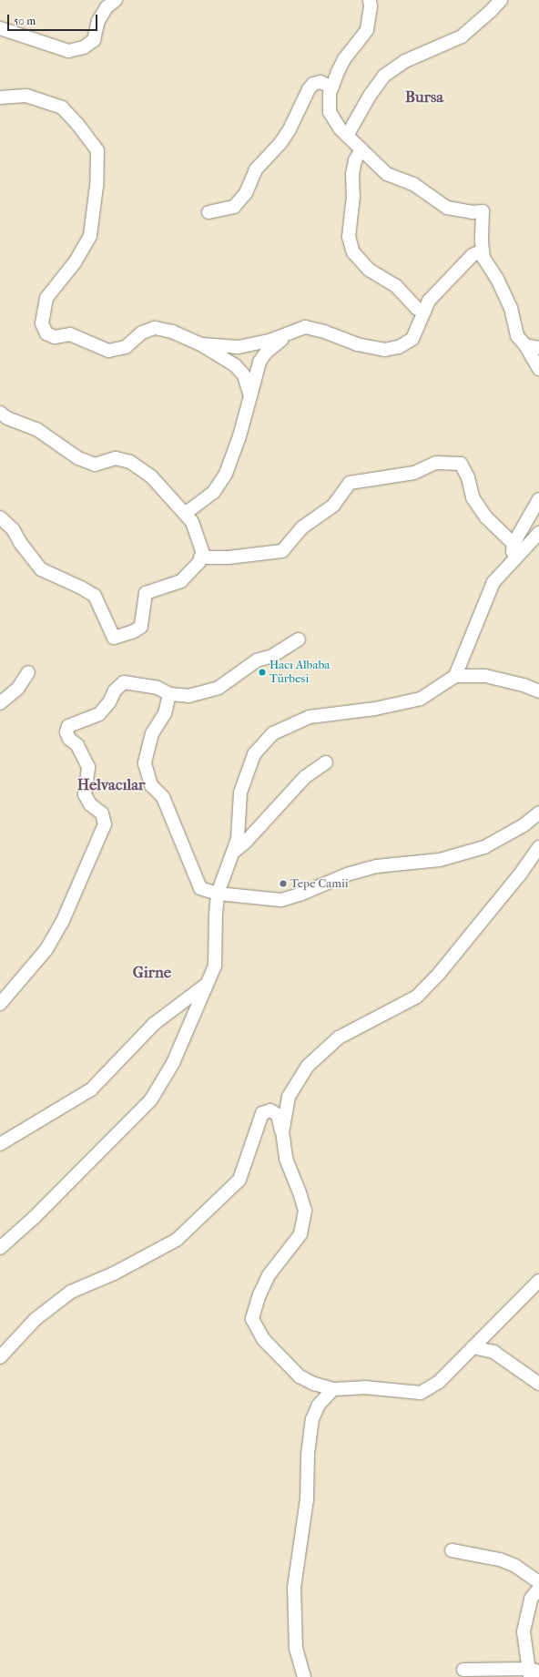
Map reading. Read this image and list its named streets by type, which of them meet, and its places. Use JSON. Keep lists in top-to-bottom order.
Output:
{
  "districts": ["Bursa", "Helvacılar", "Girne"],
  "places": ["Hacı Albaba Türbesi", "Tepe Camii"],
  "scale_bar": "50 m"
}
